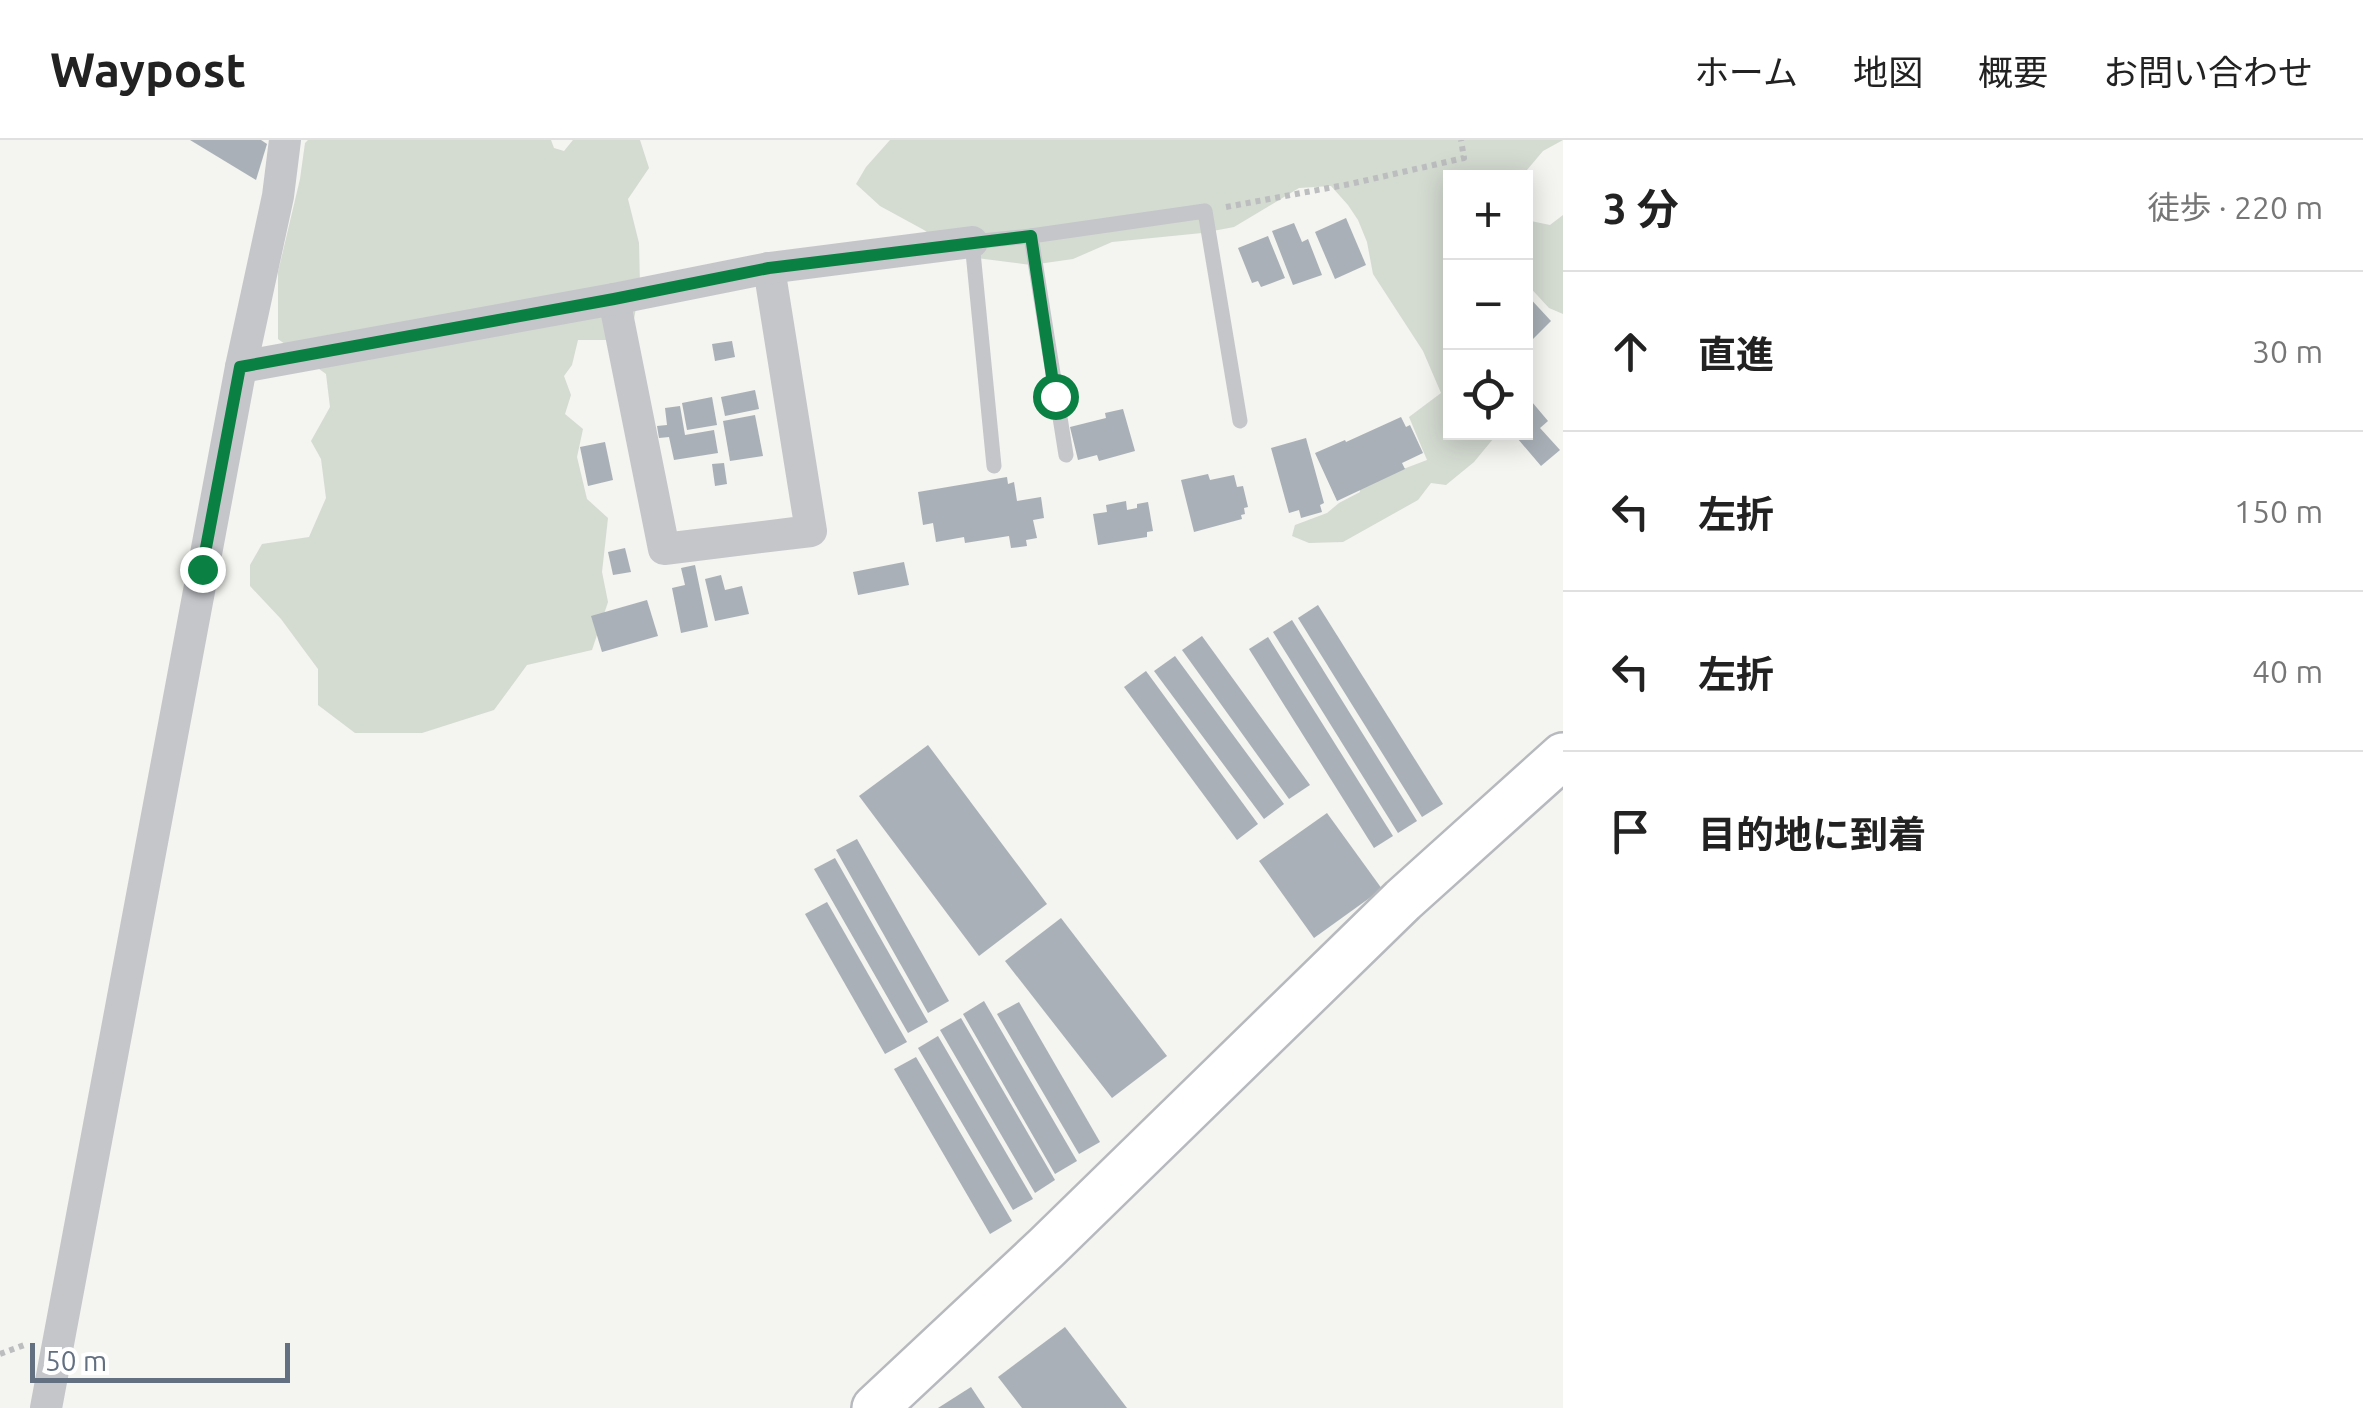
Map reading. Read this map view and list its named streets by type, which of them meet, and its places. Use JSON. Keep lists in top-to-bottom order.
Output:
{
  "scale_bar": "50 m",
  "page": {
    "header": "Waypost",
    "nav": [
      "ホーム",
      "地図",
      "概要",
      "お問い合わせ"
    ],
    "heading": ["3 分", "徒歩 · 220 m"],
    "map_buttons": ["+", "−"],
    "list": [
      ["直進", "30 m"],
      ["左折", "150 m"],
      ["左折", "40 m"],
      "目的地に到着"
    ],
    "scale": "50 m"
  }
}
